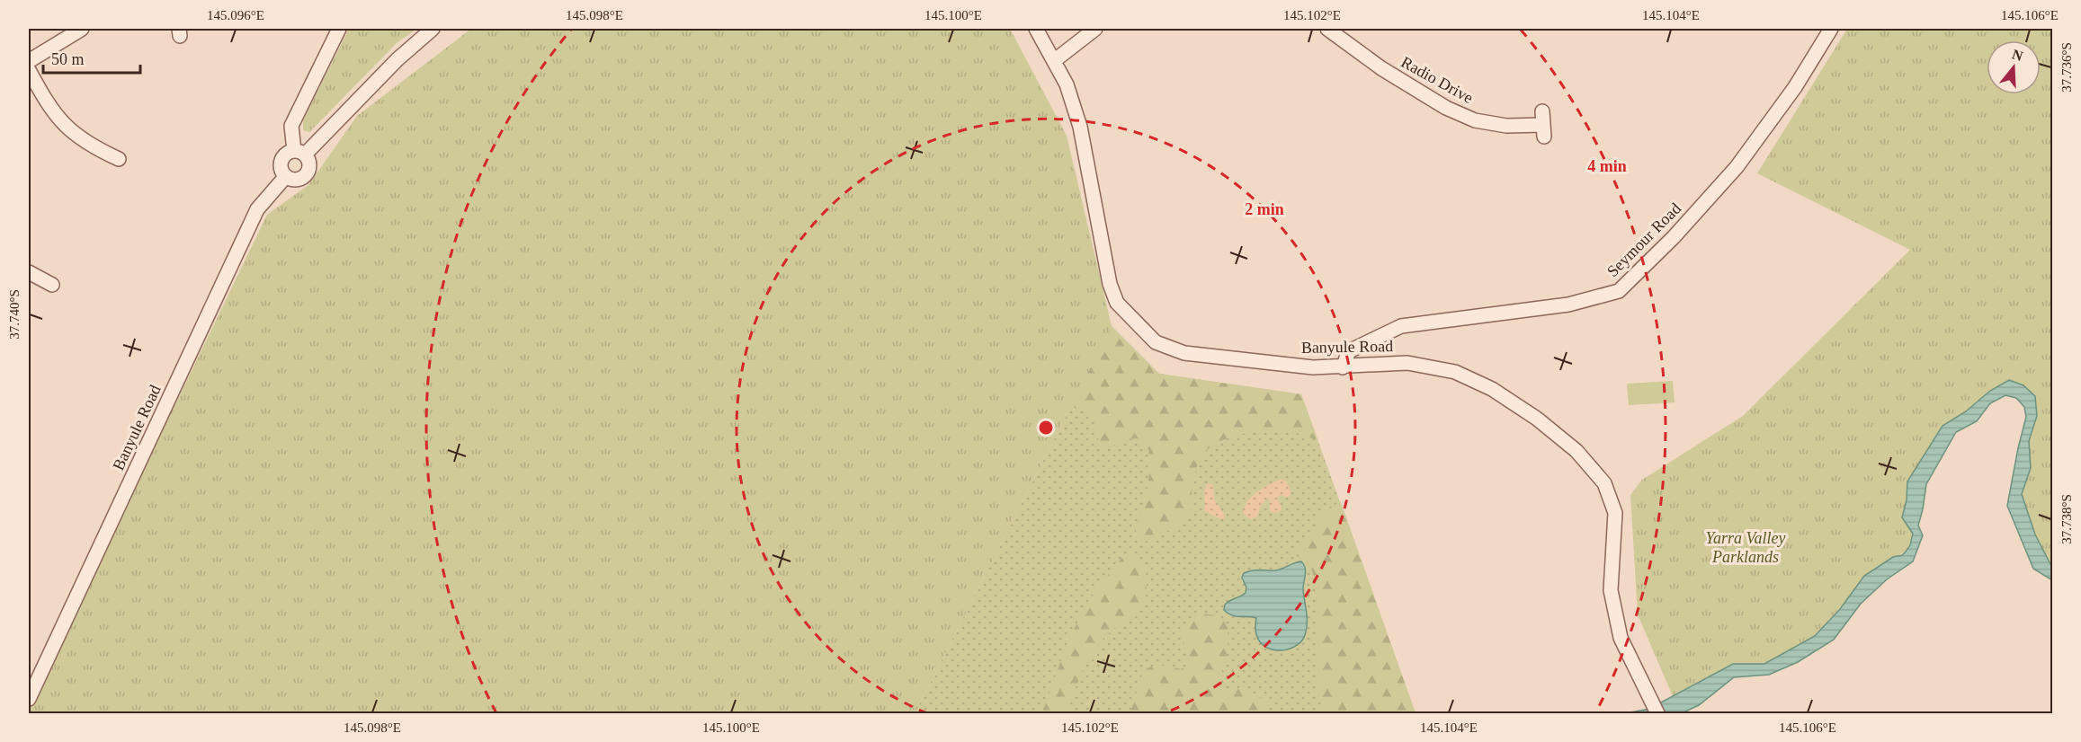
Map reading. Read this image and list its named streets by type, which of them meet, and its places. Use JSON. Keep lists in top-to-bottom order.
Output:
{
  "streets": {
    "street": ["Radio Drive", "Seymour Road", "Banyule Road"]
  },
  "crossings": [
    ["Seymour Road", "Banyule Road"]
  ],
  "parks": ["Yarra Valley Parklands"],
  "scale_bar": "50 m",
  "north": "top",
  "coordinates": [
    "145.096°E",
    "145.098°E",
    "145.100°E",
    "145.102°E",
    "145.104°E",
    "145.106°E",
    "37.736°S",
    "37.740°S",
    "37.738°S"
  ],
  "rings": ["4 min", "2 min"]
}
